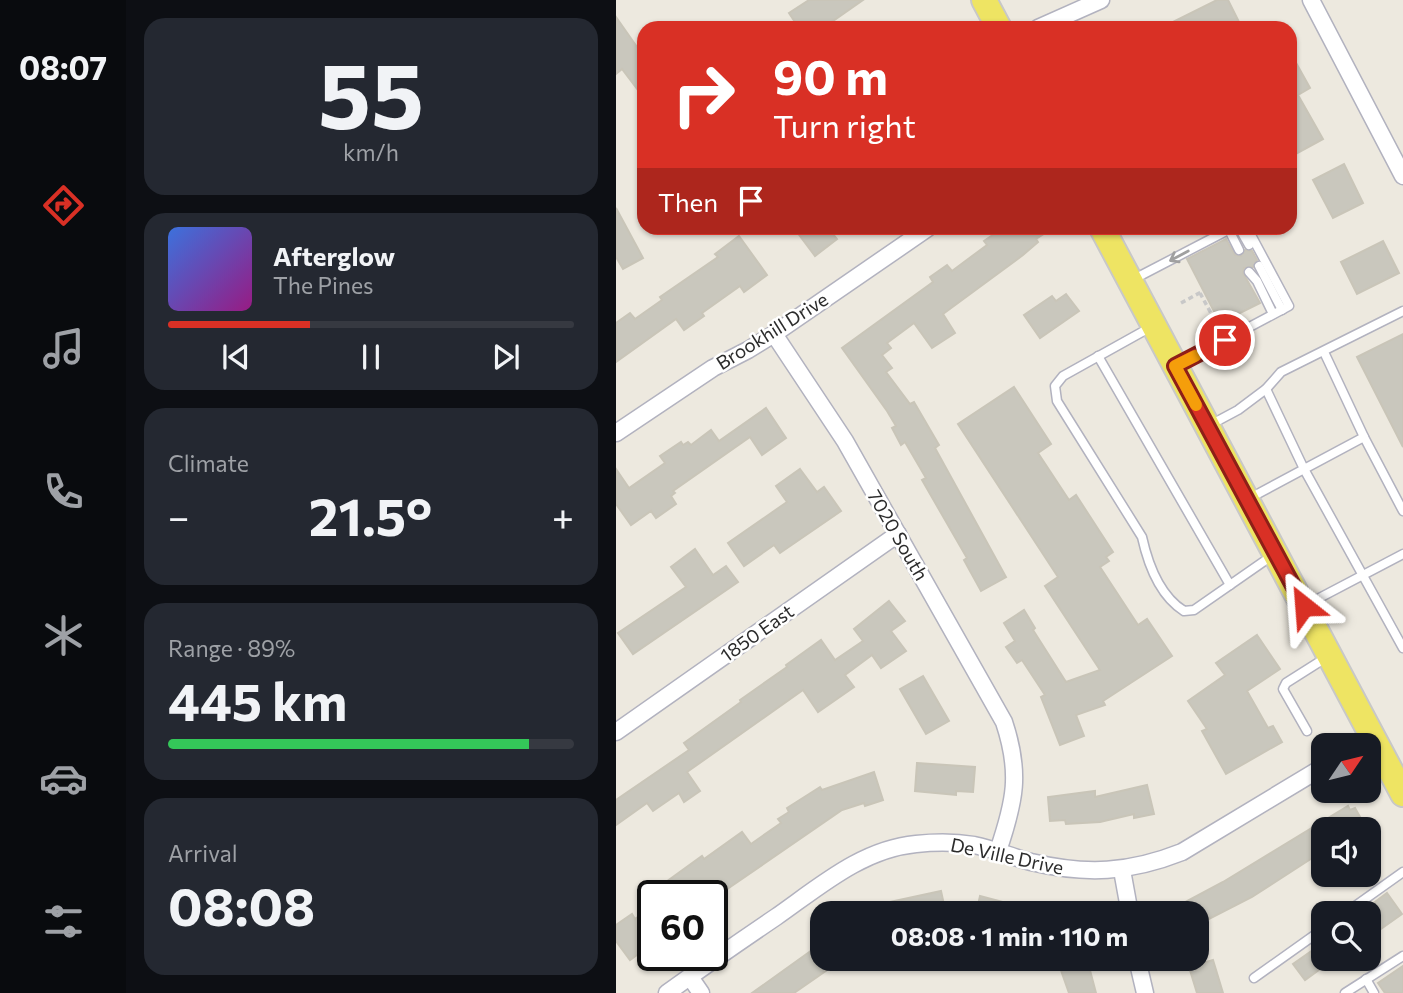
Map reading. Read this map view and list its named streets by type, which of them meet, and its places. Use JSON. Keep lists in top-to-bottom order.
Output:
{
  "streets": {
    "street": [
      "Brookhill Drive",
      "7020 South",
      "1850 East",
      "De Ville Drive"
    ]
  },
  "crossings": [
    ["Brookhill Drive", "7020 South"],
    ["7020 South", "1850 East"],
    ["7020 South", "De Ville Drive"]
  ],
  "north": "top right",
  "page": {
    "tabs": "08:07",
    "tile": [
      ["55", "km/h"],
      "Climate",
      ["Range · 89%", "445 km"],
      ["Arrival", "08:08"]
    ],
    "turn": ["90 m", "Turn right"],
    "then": "Then",
    "song": ["Afterglow", "The Pines"],
    "heat": ["−", "21.5°", "+"],
    "limit": "60",
    "trip": "08:08 · 1 min · 110 m"
  }
}
